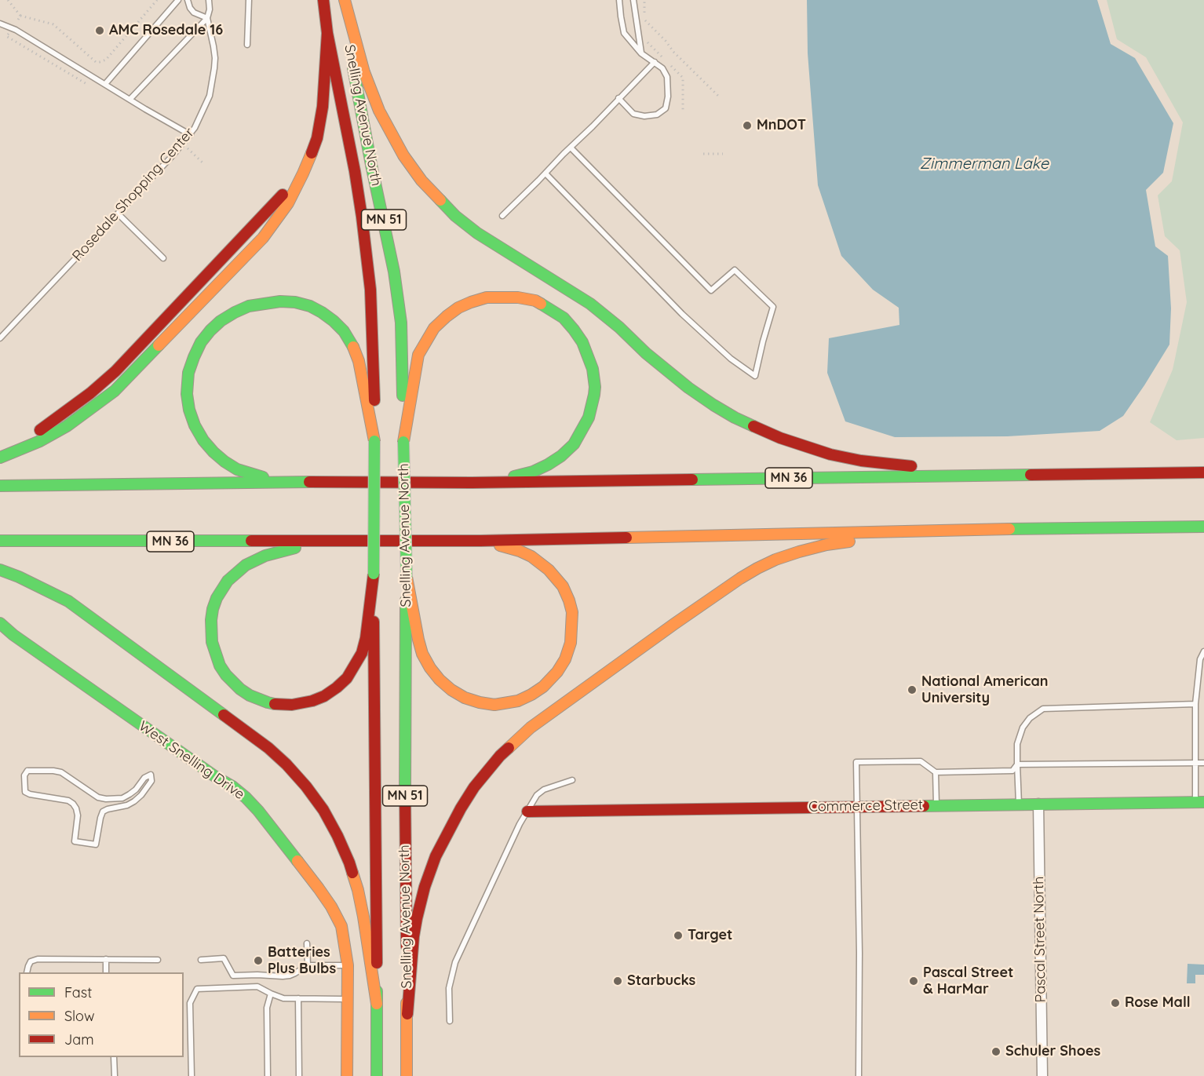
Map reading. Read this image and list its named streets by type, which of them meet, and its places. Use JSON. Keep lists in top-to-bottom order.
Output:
{
  "streets": {
    "main road": [
      "Snelling Avenue North",
      "MN 51",
      "MN 36",
      "West Snelling Drive",
      "Commerce Street"
    ],
    "street": ["Pascal Street North"],
    "lane": ["Rosedale Shopping Center"]
  },
  "crossings": [
    ["Commerce Street", "Pascal Street North"]
  ],
  "water": ["Zimmerman Lake"],
  "places": [
    "AMC Rosedale 16",
    "MnDOT",
    "National American University",
    "Target",
    "Batteries Plus Bulbs",
    "Starbucks",
    "Pascal Street & HarMar",
    "Rose Mall",
    "Schuler Shoes"
  ],
  "legend": ["Fast", "Slow", "Jam"]
}
